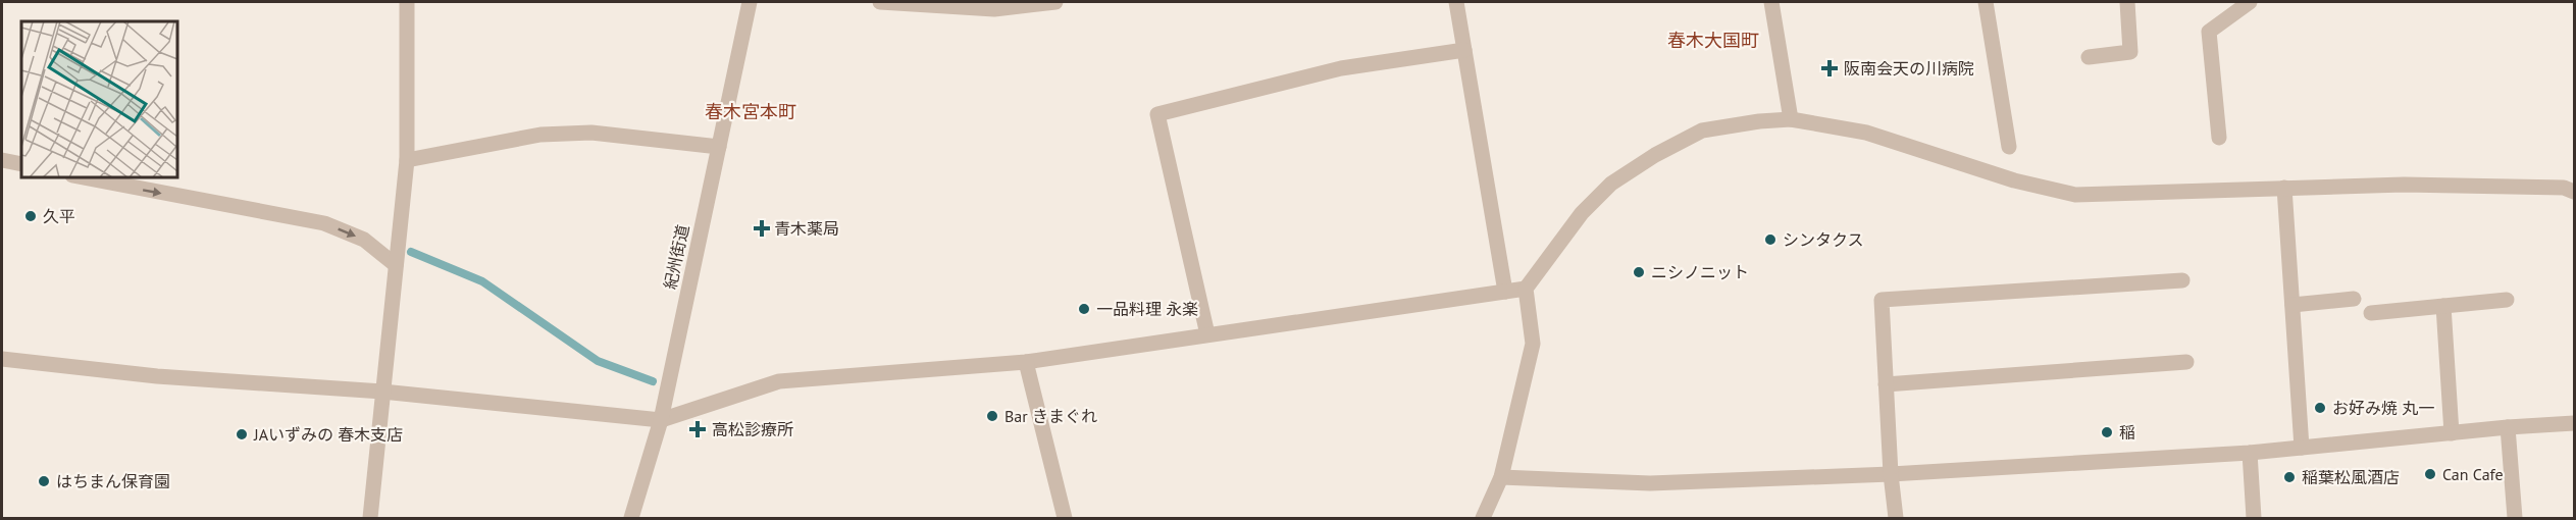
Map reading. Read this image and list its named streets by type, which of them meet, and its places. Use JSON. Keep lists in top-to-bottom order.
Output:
{
  "streets": {
    "street": ["紀州街道"]
  },
  "districts": ["春木大国町", "春木宮本町"],
  "places": {
    "health": ["阪南会天の川病院", "青木薬局", "高松診療所"],
    "other": [
      "久平",
      "シンタクス",
      "ニシノニット",
      "一品料理 永楽",
      "お好み焼 丸一",
      "Bar きまぐれ",
      "稲",
      "JAいずみの 春木支店",
      "Can Cafe",
      "稲葉松風酒店",
      "はちまん保育園"
    ]
  }
}
